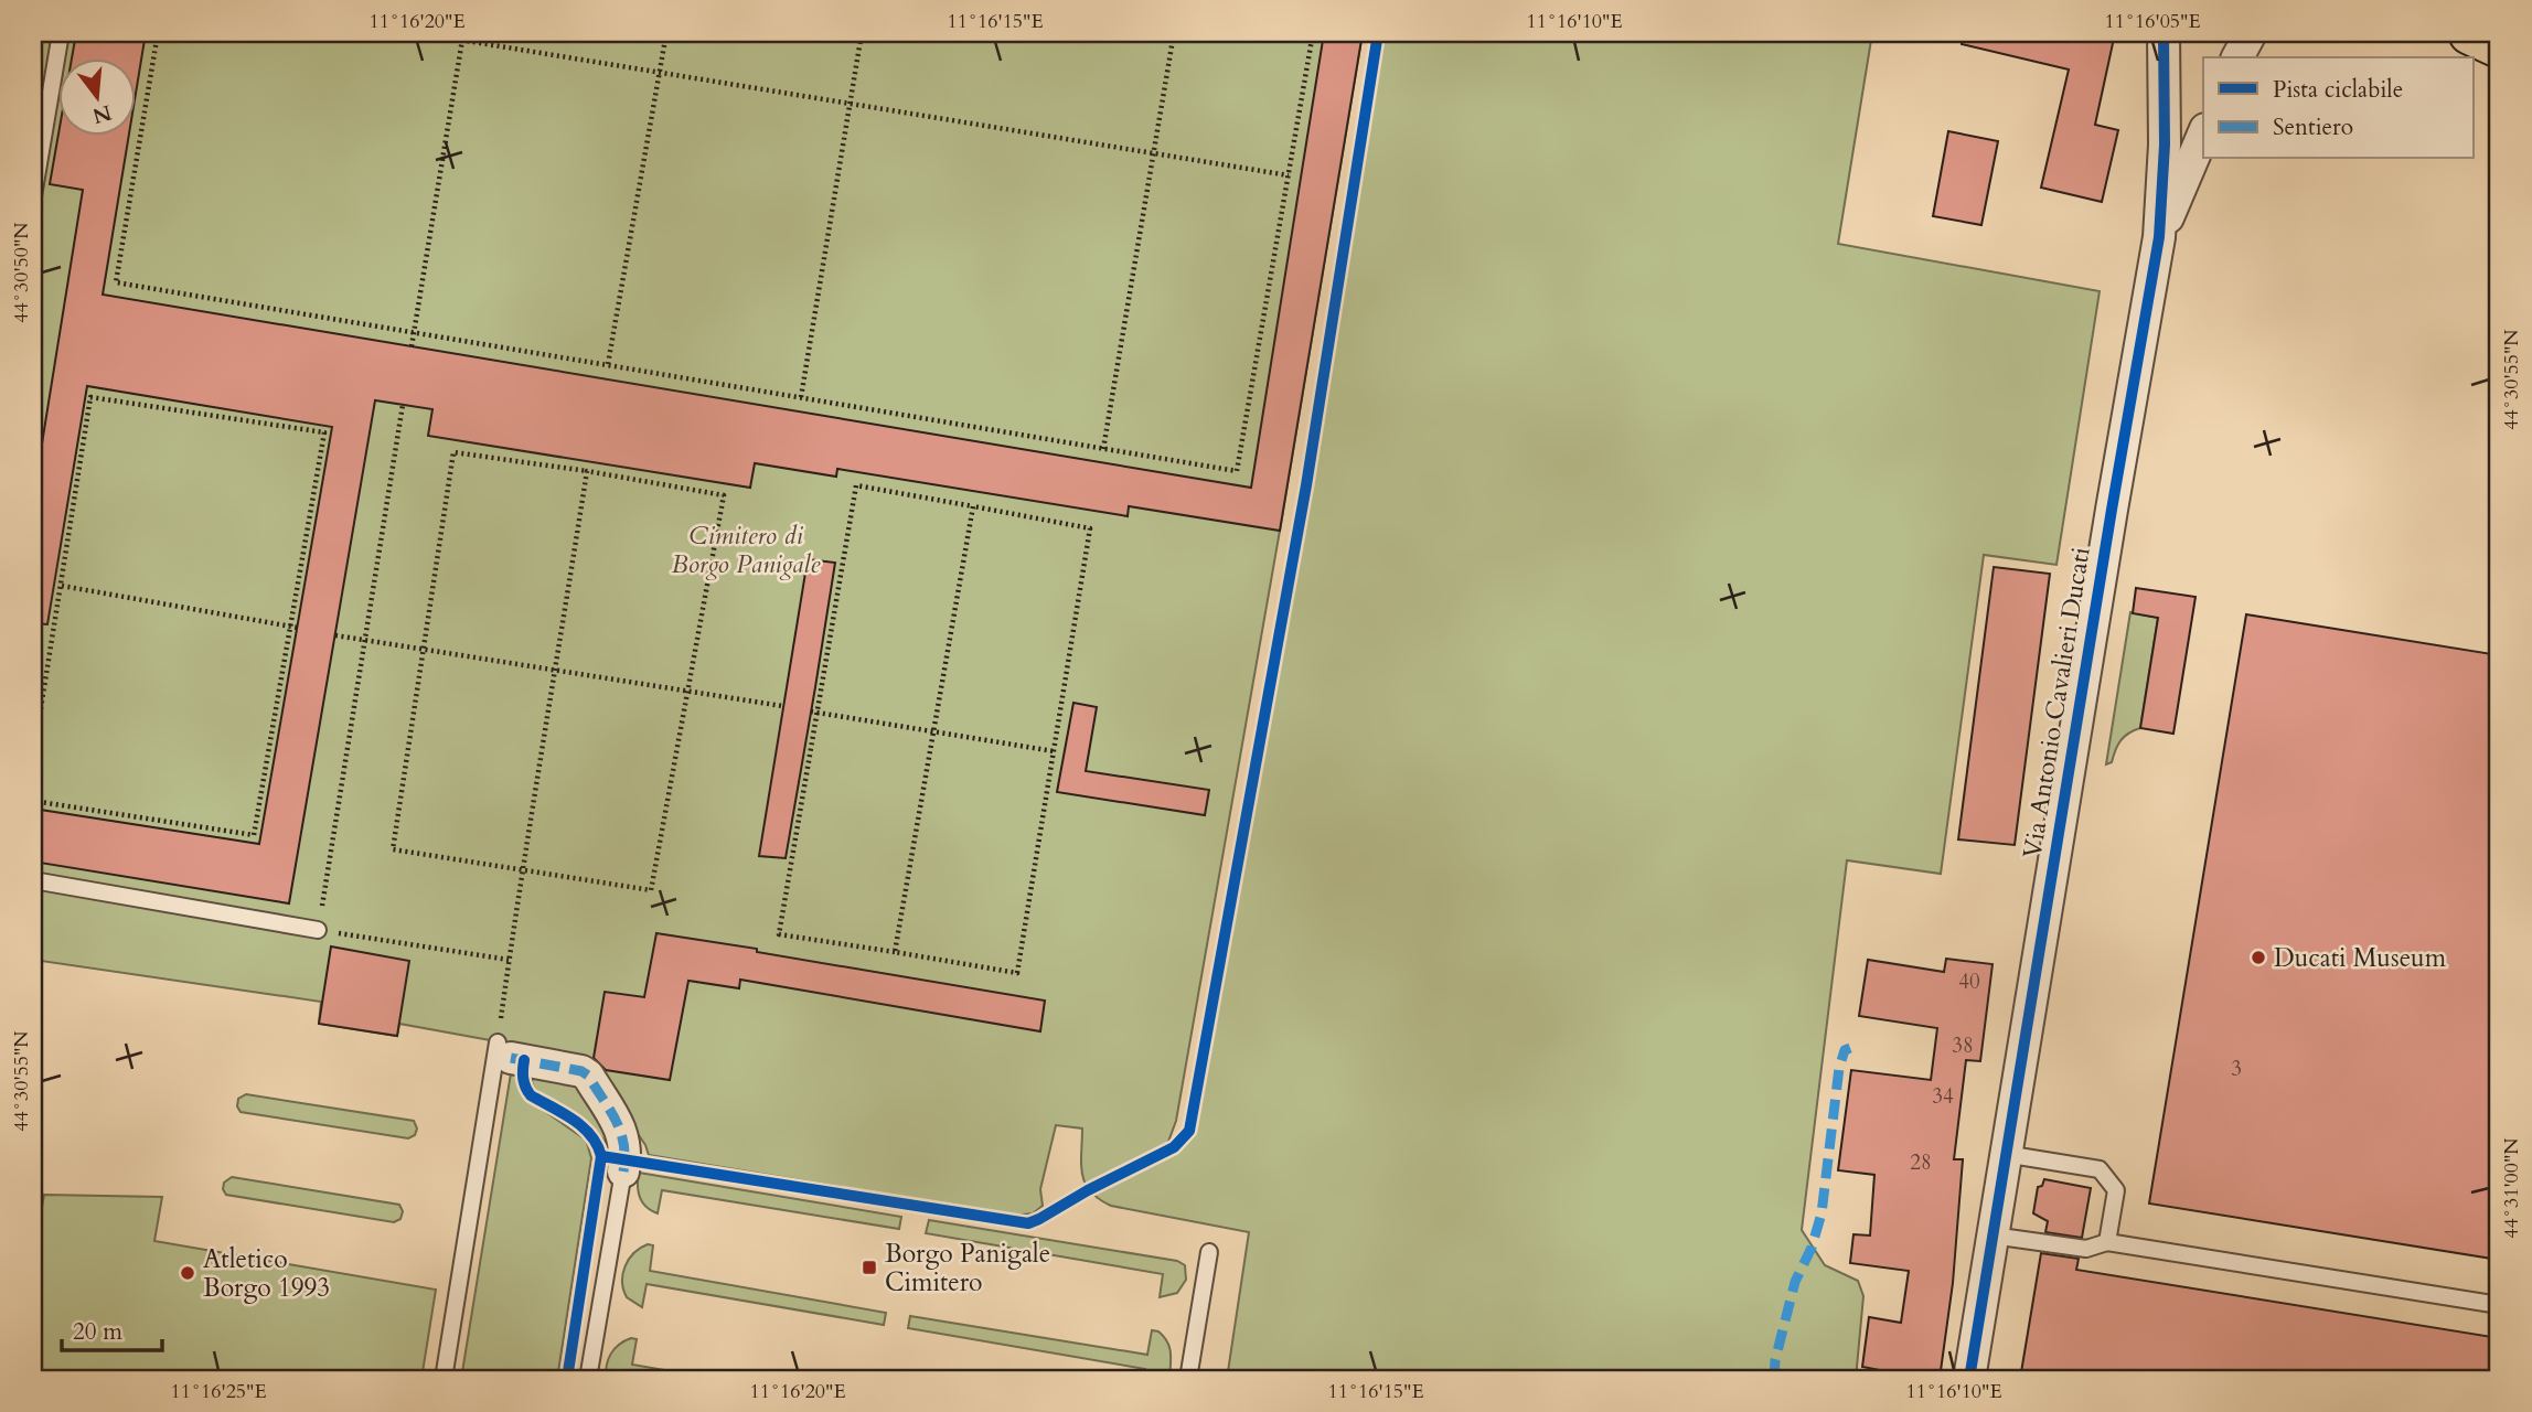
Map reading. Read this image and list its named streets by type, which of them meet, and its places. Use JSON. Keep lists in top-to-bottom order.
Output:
{
  "streets": {
    "street": ["Via Antonio Cavalieri Ducati"]
  },
  "parks": ["Cimitero di Borgo Panigale"],
  "places": {
    "other": ["Ducati Museum", "Atletico Borgo 1993"],
    "transit": ["Borgo Panigale Cimitero"]
  },
  "house_numbers": [
    "40",
    "38",
    "3",
    "34",
    "28"
  ],
  "legend": ["Pista ciclabile", "Sentiero"],
  "scale_bar": "20 m",
  "north": "bottom",
  "coordinates": [
    "11°16'20\"E",
    "11°16'15\"E",
    "11°16'10\"E",
    "11°16'05\"E",
    "44°30'50\"N",
    "44°30'55\"N",
    "44°31'00\"N",
    "11°16'25\"E"
  ]
}
